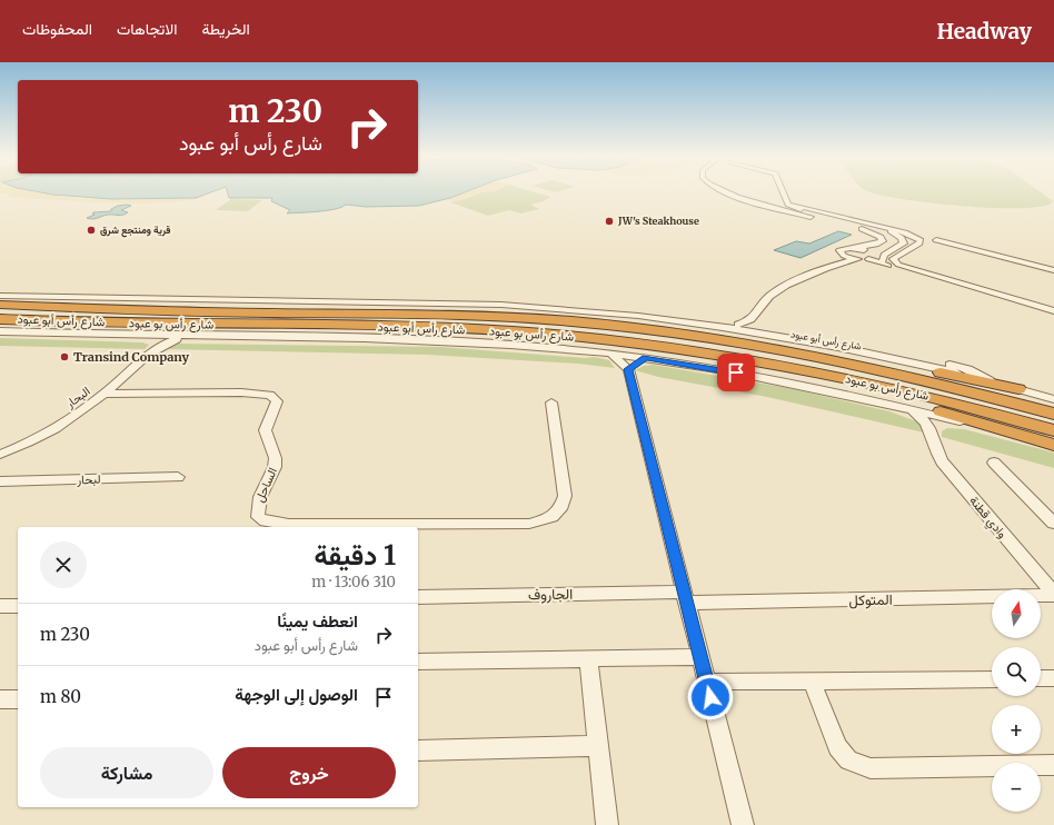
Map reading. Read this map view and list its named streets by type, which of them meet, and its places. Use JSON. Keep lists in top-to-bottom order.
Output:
{
  "streets": {
    "highway": ["شارع رأس بو عبود"],
    "street": [
      "شارع رأس أبو عبود",
      "البحار",
      "لبحار",
      "الساحل",
      "وادي قطنة",
      "الجاروف",
      "المتوكل"
    ]
  },
  "crossings": [
    ["شارع رأس أبو عبود", "البحار"],
    ["شارع رأس أبو عبود", "وادي قطنة"],
    ["البحار", "الساحل"],
    ["وادي قطنة", "المتوكل"],
    ["الجاروف", "المتوكل"]
  ],
  "places": ["JW's Steakhouse", "قرية ومنتجع شرق", "Transind Company"],
  "north": "top",
  "page": {
    "header": "Headway",
    "nav": ["الخريطة", "الاتجاهات", "المحفوظات"],
    "turn": ["230 m", "شارع رأس أبو عبود"],
    "heading": ["1 دقيقة", "310 m · 13:06"],
    "map_buttons": ["+", "−"],
    "list": [
      {
        "name": "انعطف يمينًا",
        "note": "شارع رأس أبو عبود",
        "value": "230 m"
      },
      {
        "name": "الوصول إلى الوجهة",
        "value": "80 m"
      }
    ],
    "buttons": ["خروج", "مشاركة"]
  }
}
